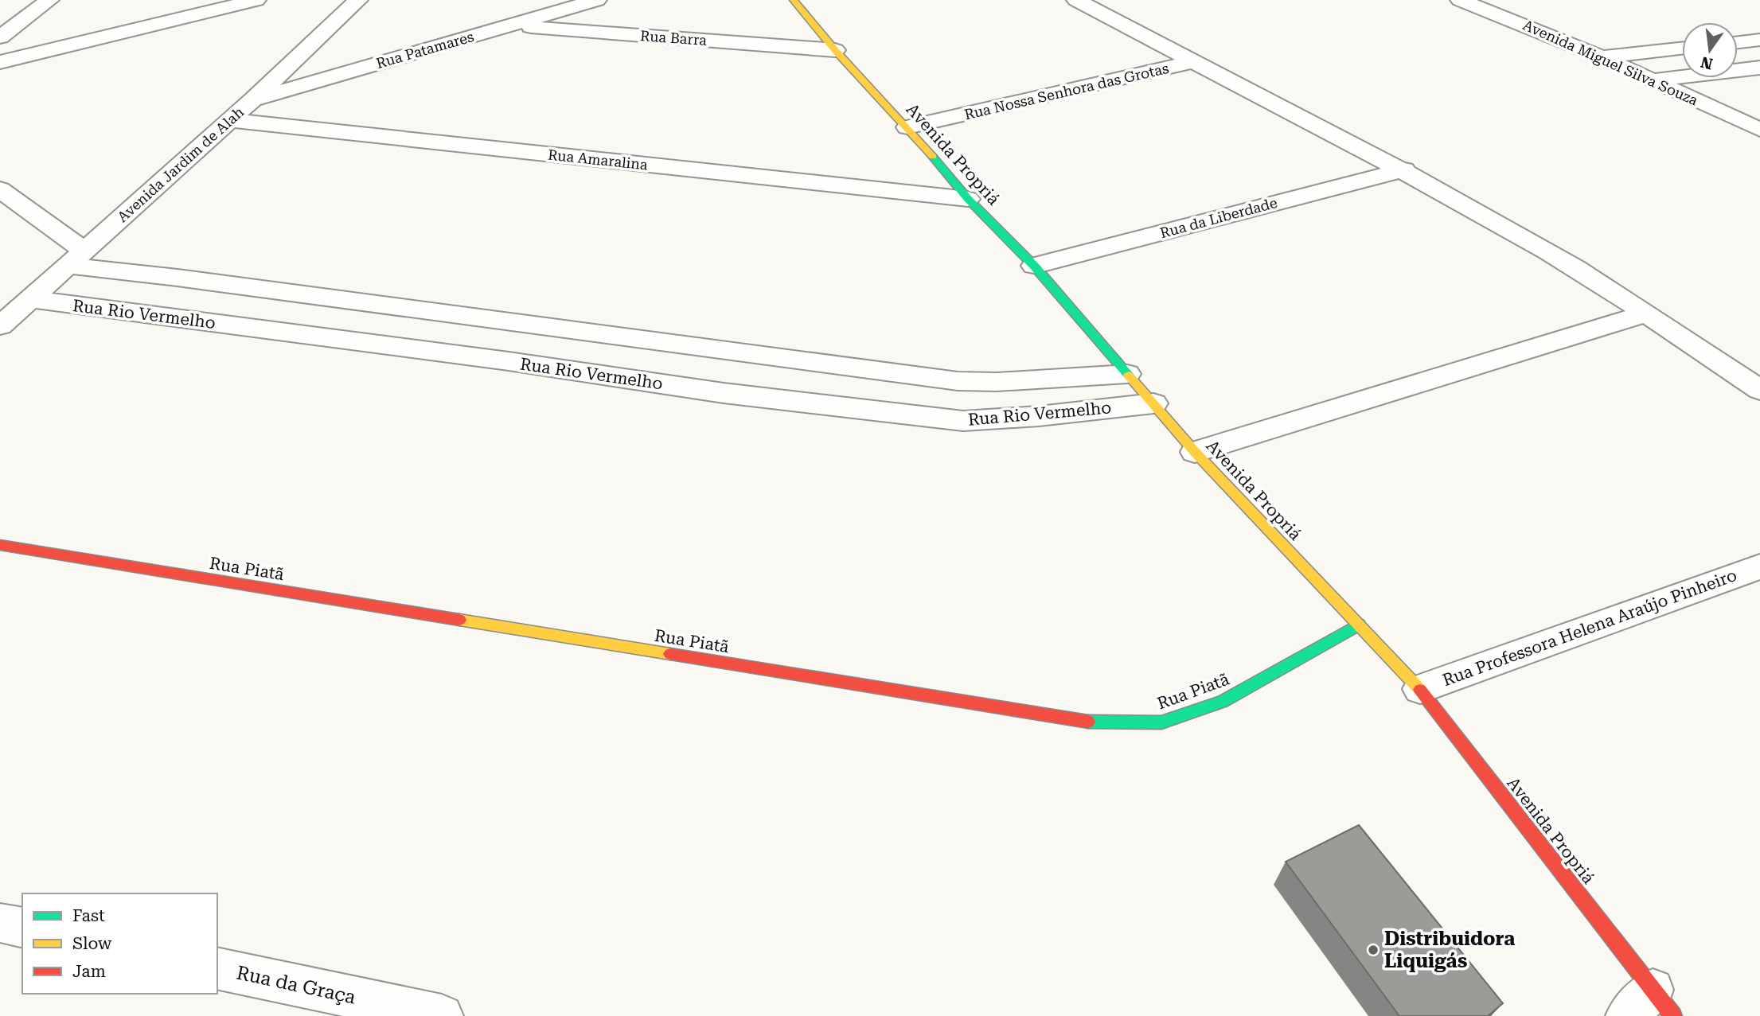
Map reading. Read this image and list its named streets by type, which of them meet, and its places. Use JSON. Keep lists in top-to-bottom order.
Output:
{
  "streets": {
    "street": [
      "Rua Barra",
      "Rua Patamares",
      "Avenida Miguel Silva Souza",
      "Rua Nossa Senhora das Grotas",
      "Avenida Propriá",
      "Rua Amaralina",
      "Avenida Jardim de Alah",
      "Rua da Liberdade",
      "Rua Rio Vermelho",
      "Rua Piatã",
      "Rua Professora Helena Araújo Pinheiro",
      "Rua da Graça"
    ]
  },
  "crossings": [
    ["Rua Barra", "Rua Patamares"],
    ["Rua Barra", "Avenida Propriá"],
    ["Rua Patamares", "Avenida Jardim de Alah"],
    ["Rua Nossa Senhora das Grotas", "Avenida Propriá"],
    ["Avenida Propriá", "Rua Amaralina"],
    ["Avenida Propriá", "Rua da Liberdade"],
    ["Avenida Propriá", "Rua Rio Vermelho"],
    ["Avenida Propriá", "Rua Piatã"],
    ["Avenida Propriá", "Rua Professora Helena Araújo Pinheiro"],
    ["Rua Amaralina", "Avenida Jardim de Alah"],
    ["Avenida Jardim de Alah", "Rua Rio Vermelho"]
  ],
  "places": ["Distribuidora Liquigás"],
  "legend": ["Fast", "Slow", "Jam"],
  "north": "bottom"
}
